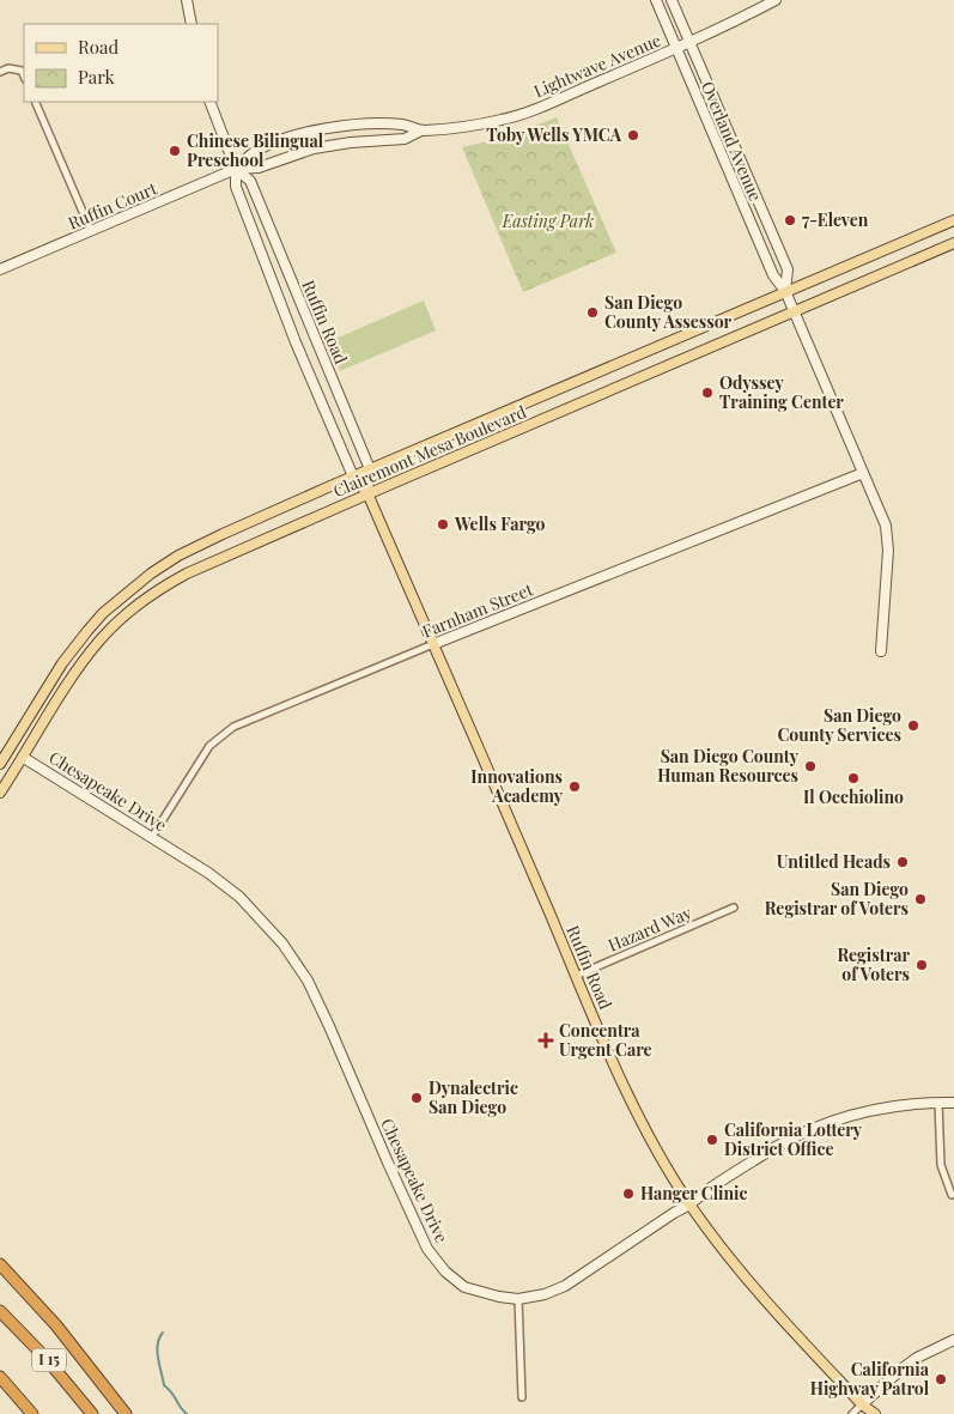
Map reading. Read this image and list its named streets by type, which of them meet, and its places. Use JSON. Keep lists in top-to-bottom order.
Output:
{
  "streets": {
    "highway": ["I 15"],
    "main road": ["Ruffin Road", "Clairemont Mesa Boulevard"],
    "street": [
      "Lightwave Avenue",
      "Overland Avenue",
      "Ruffin Court",
      "Farnham Street",
      "Chesapeake Drive",
      "Hazard Way"
    ]
  },
  "crossings": [
    ["Lightwave Avenue", "Overland Avenue"],
    ["Lightwave Avenue", "Ruffin Court"],
    ["Lightwave Avenue", "Ruffin Road"],
    ["Overland Avenue", "Clairemont Mesa Boulevard"],
    ["Overland Avenue", "Farnham Street"],
    ["Ruffin Court", "Ruffin Road"],
    ["Ruffin Road", "Clairemont Mesa Boulevard"],
    ["Ruffin Road", "Farnham Street"],
    ["Ruffin Road", "Chesapeake Drive"],
    ["Ruffin Road", "Hazard Way"],
    ["Clairemont Mesa Boulevard", "Chesapeake Drive"],
    ["Farnham Street", "Chesapeake Drive"]
  ],
  "parks": ["Easting Park"],
  "places": {
    "other": [
      "Toby Wells YMCA",
      "Chinese Bilingual Preschool",
      "7-Eleven",
      "San Diego County Assessor",
      "Odyssey Training Center",
      "Wells Fargo",
      "San Diego County Services",
      "San Diego County Human Resources",
      "Il Occhiolino",
      "Innovations Academy",
      "Untitled Heads",
      "San Diego Registrar of Voters",
      "Registrar of Voters",
      "Dynalectric San Diego",
      "California Lottery District Office",
      "Hanger Clinic",
      "California Highway Patrol"
    ],
    "health": ["Concentra Urgent Care"]
  },
  "legend": ["Road", "Park"]
}
